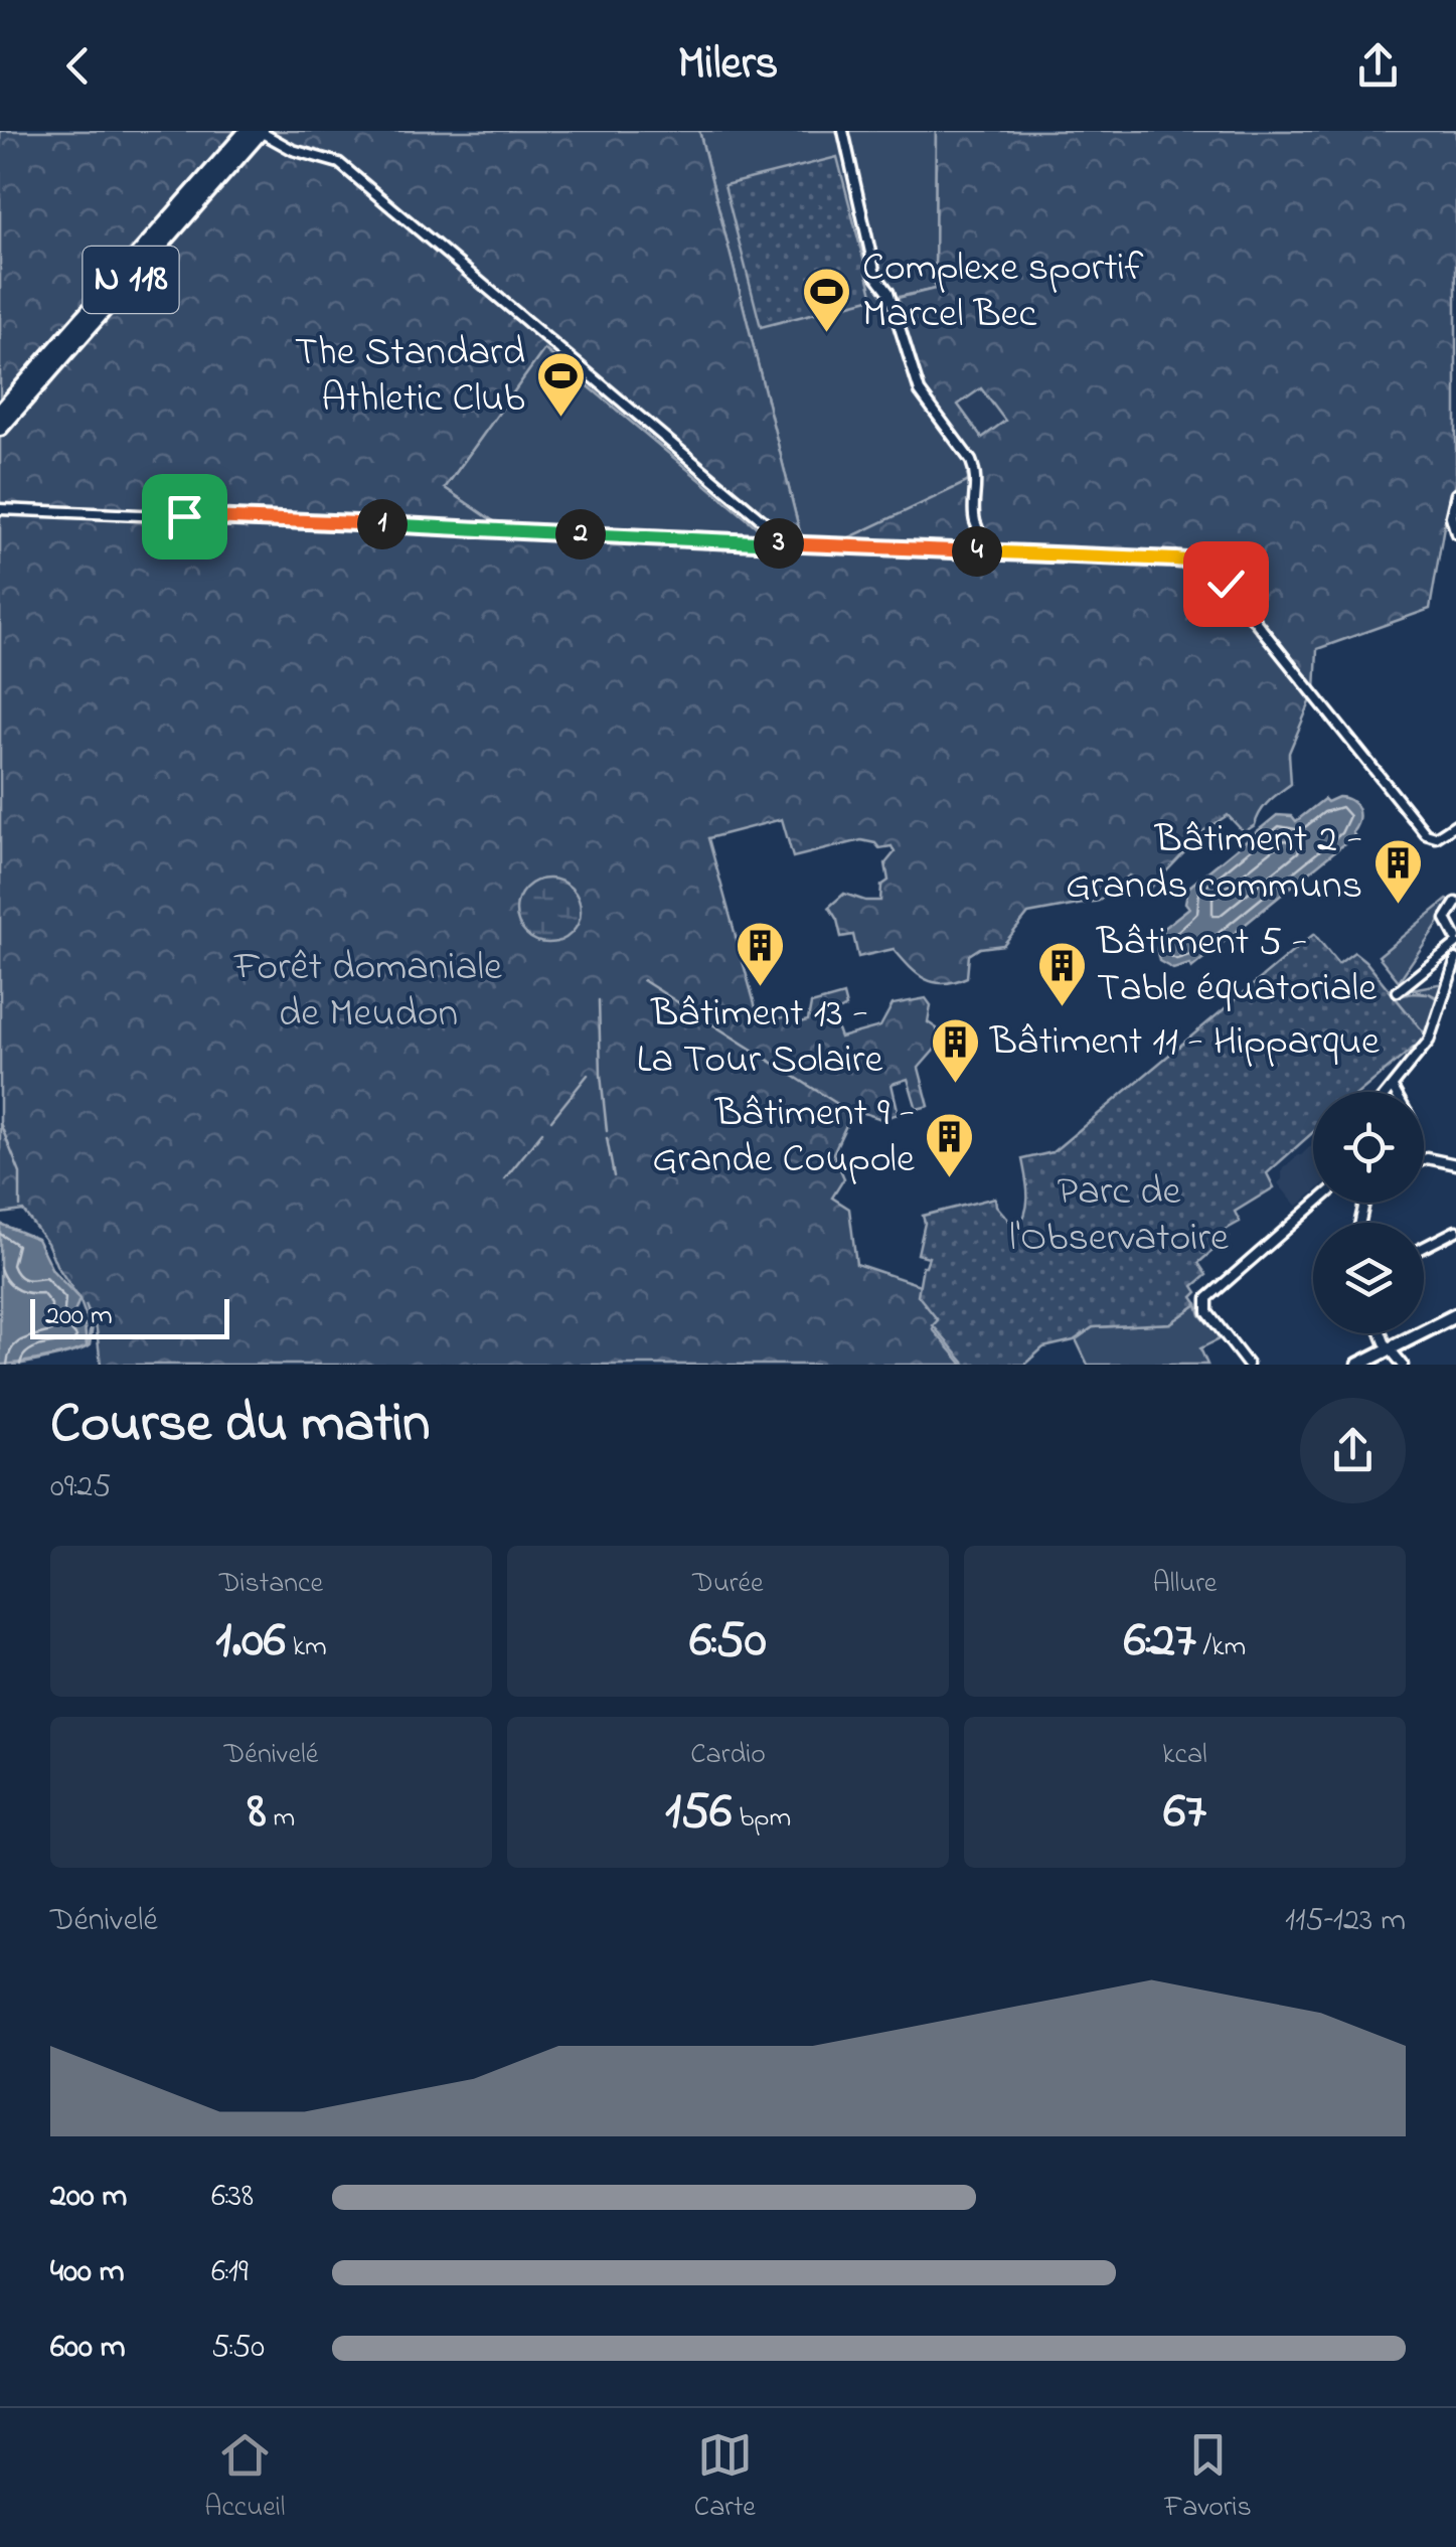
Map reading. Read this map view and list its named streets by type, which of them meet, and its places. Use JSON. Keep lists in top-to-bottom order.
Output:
{
  "streets": {
    "highway": ["N 118"]
  },
  "parks": ["Forêt domaniale de Meudon", "Parc de l'Observatoire"],
  "places": {
    "sports": ["Complexe sportif Marcel Bec", "The Standard Athletic Club"],
    "building": [
      "Bâtiment 2 - Grands communs",
      "Bâtiment 13 - La Tour Solaire",
      "Bâtiment 5 - Table équatoriale",
      "Bâtiment 11 - Hipparque",
      "Bâtiment 9 - Grande Coupole"
    ]
  },
  "scale_bar": "200 m",
  "page": {
    "header": "Milers",
    "pins": [
      "1",
      "2",
      "3",
      "4"
    ],
    "scale": "200 m",
    "heading": ["Course du matin", "09:25"],
    "stats": [
      ["Distance", "1.06 km"],
      ["Durée", "6:50"],
      ["Allure", "6:27 /km"],
      ["Dénivelé", "8 m"],
      ["Cardio", "156 bpm"],
      ["kcal", "67"]
    ],
    "chart": ["Dénivelé", "115–123 m"],
    "list": [
      {
        "name": "200 m",
        "note": "6:38"
      },
      {
        "name": "400 m",
        "note": "6:19"
      },
      {
        "name": "600 m",
        "note": "5:50"
      }
    ],
    "tabs": ["Accueil", "Carte", "Favoris"]
  }
}
